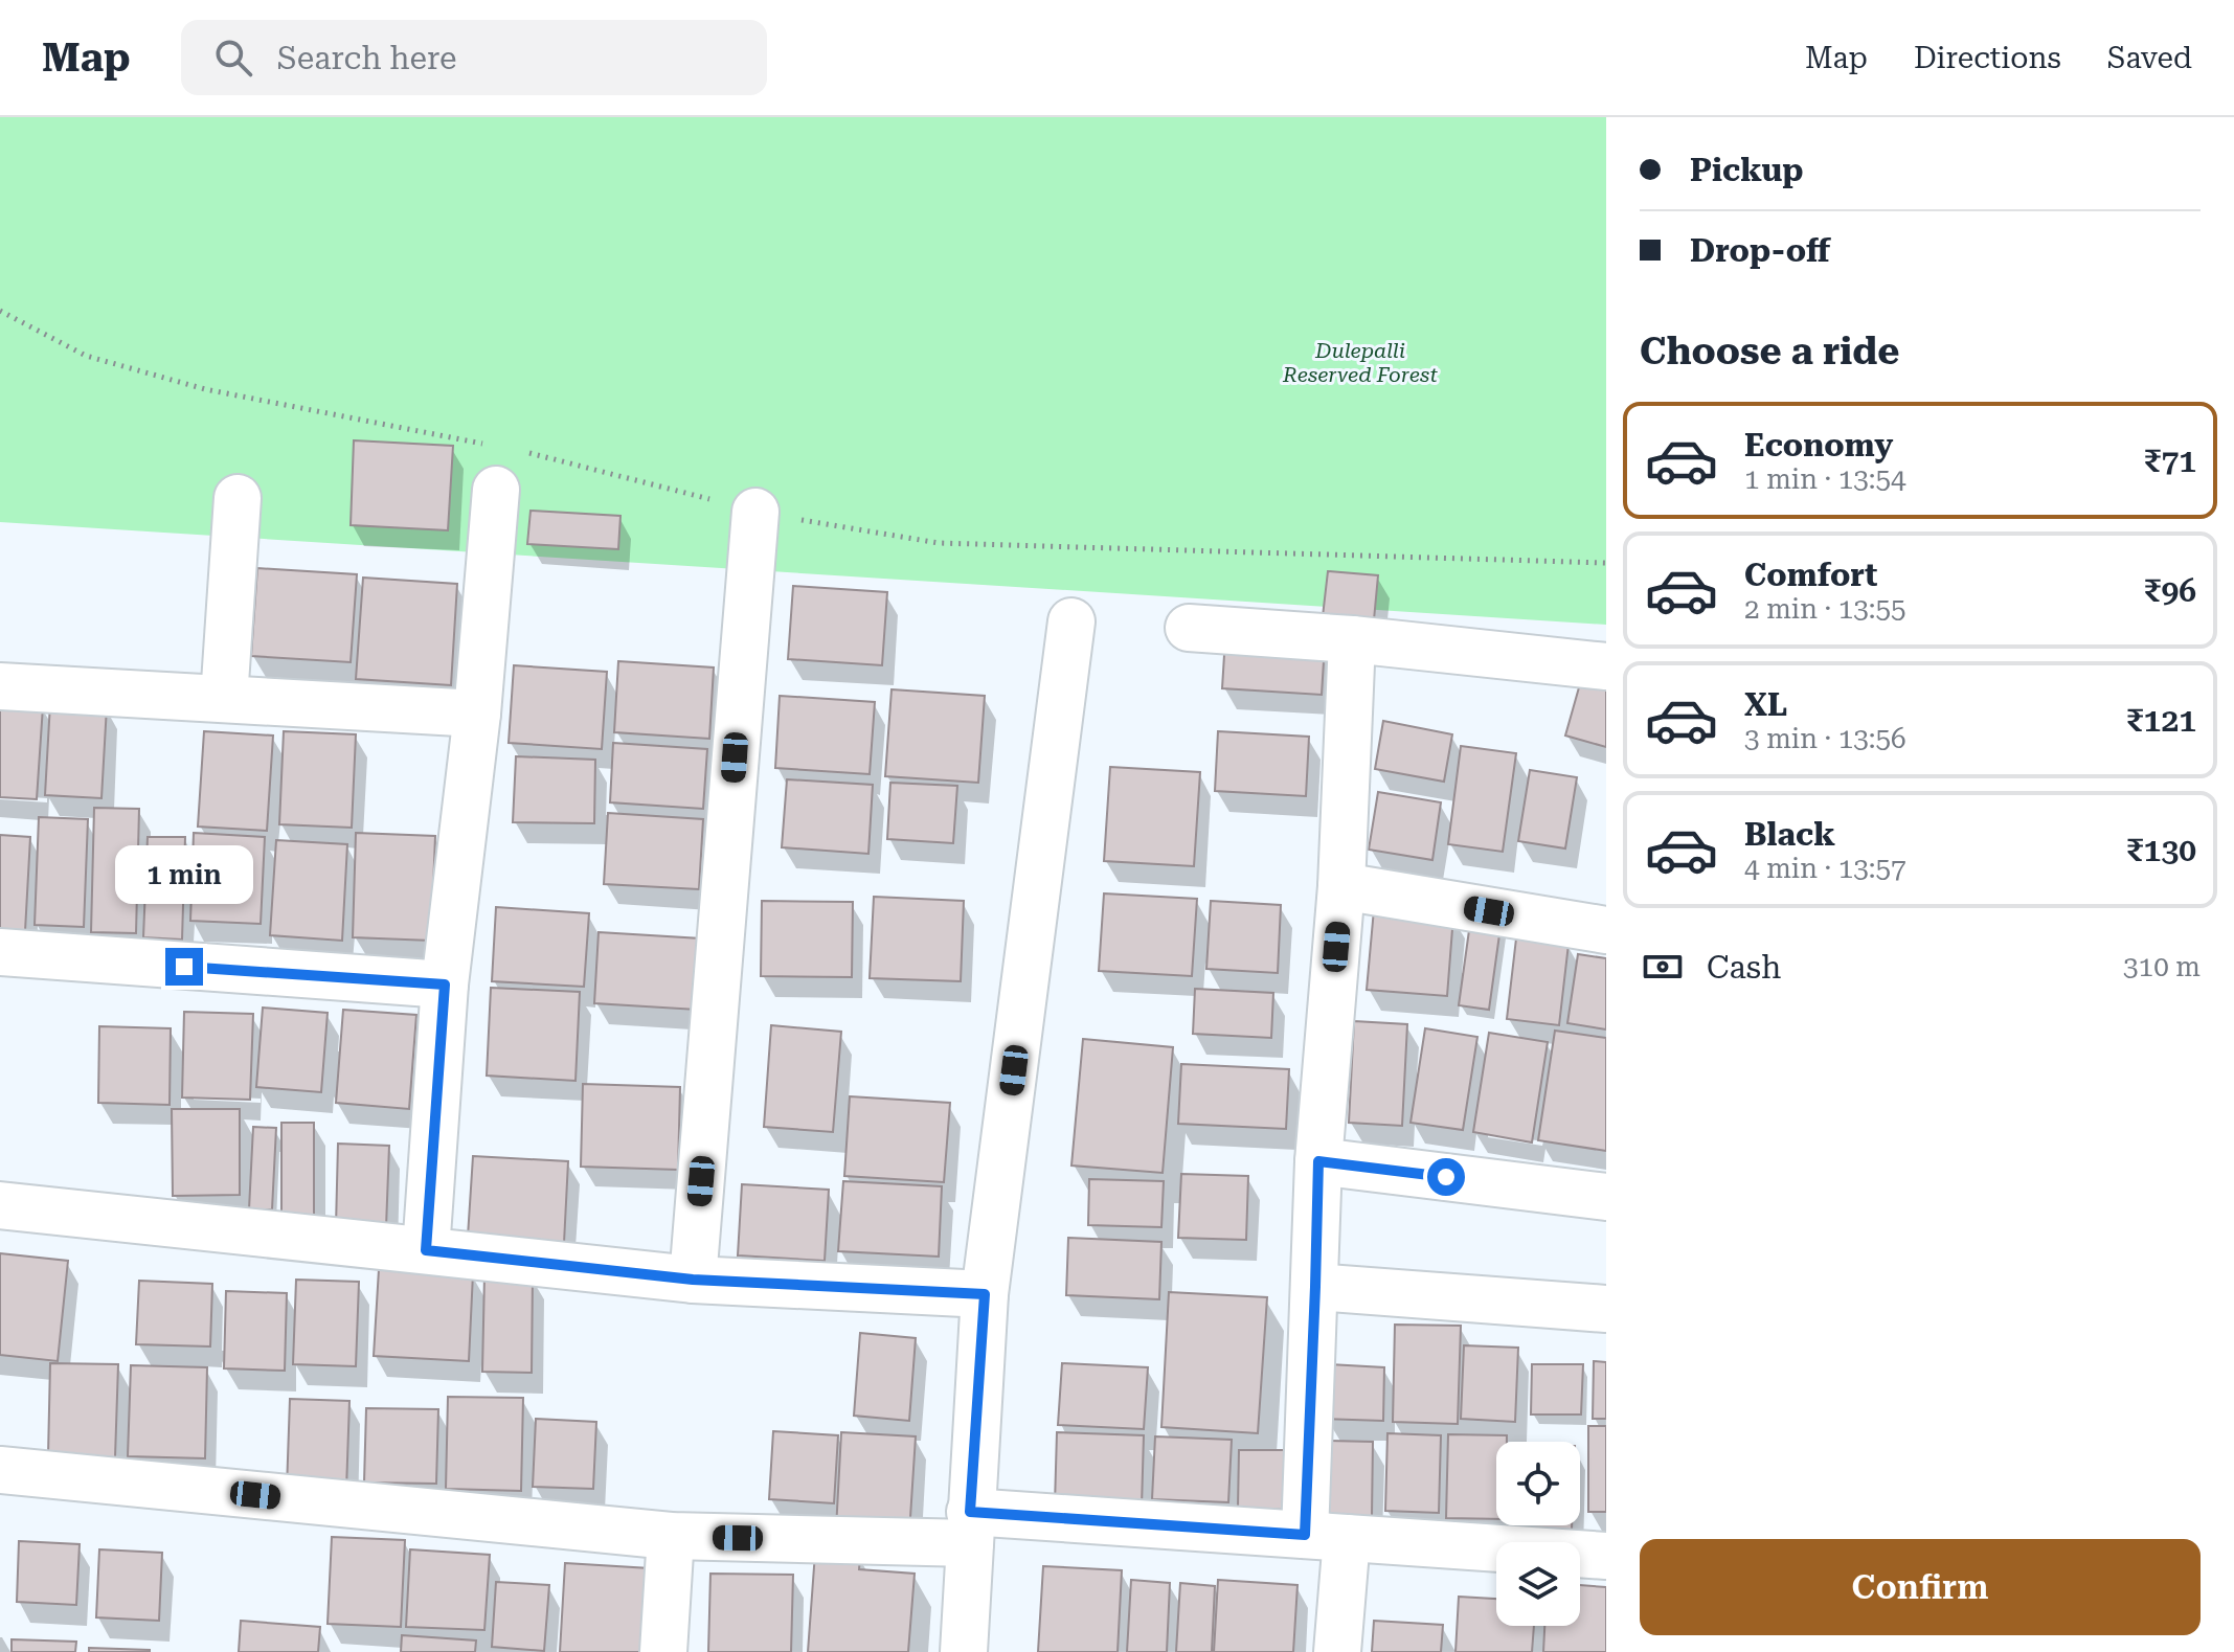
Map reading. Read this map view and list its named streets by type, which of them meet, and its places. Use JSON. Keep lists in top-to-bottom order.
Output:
{
  "parks": ["Dulepalli Reserved Forest"],
  "page": {
    "header": "Map",
    "search": "Search here",
    "nav": ["Map", "Directions", "Saved"],
    "banner": ["Pickup", "Drop-off"],
    "heading": "Choose a ride",
    "list": [
      {
        "name": "Economy",
        "note": "1 min · 13:54",
        "value": "₹71"
      },
      {
        "name": "Comfort",
        "note": "2 min · 13:55",
        "value": "₹96"
      },
      {
        "name": "XL",
        "note": "3 min · 13:56",
        "value": "₹121"
      },
      {
        "name": "Black",
        "note": "4 min · 13:57",
        "value": "₹130"
      }
    ],
    "bubble": "1 min",
    "pay": ["Cash", "310 m"],
    "buttons": "Confirm"
  }
}
